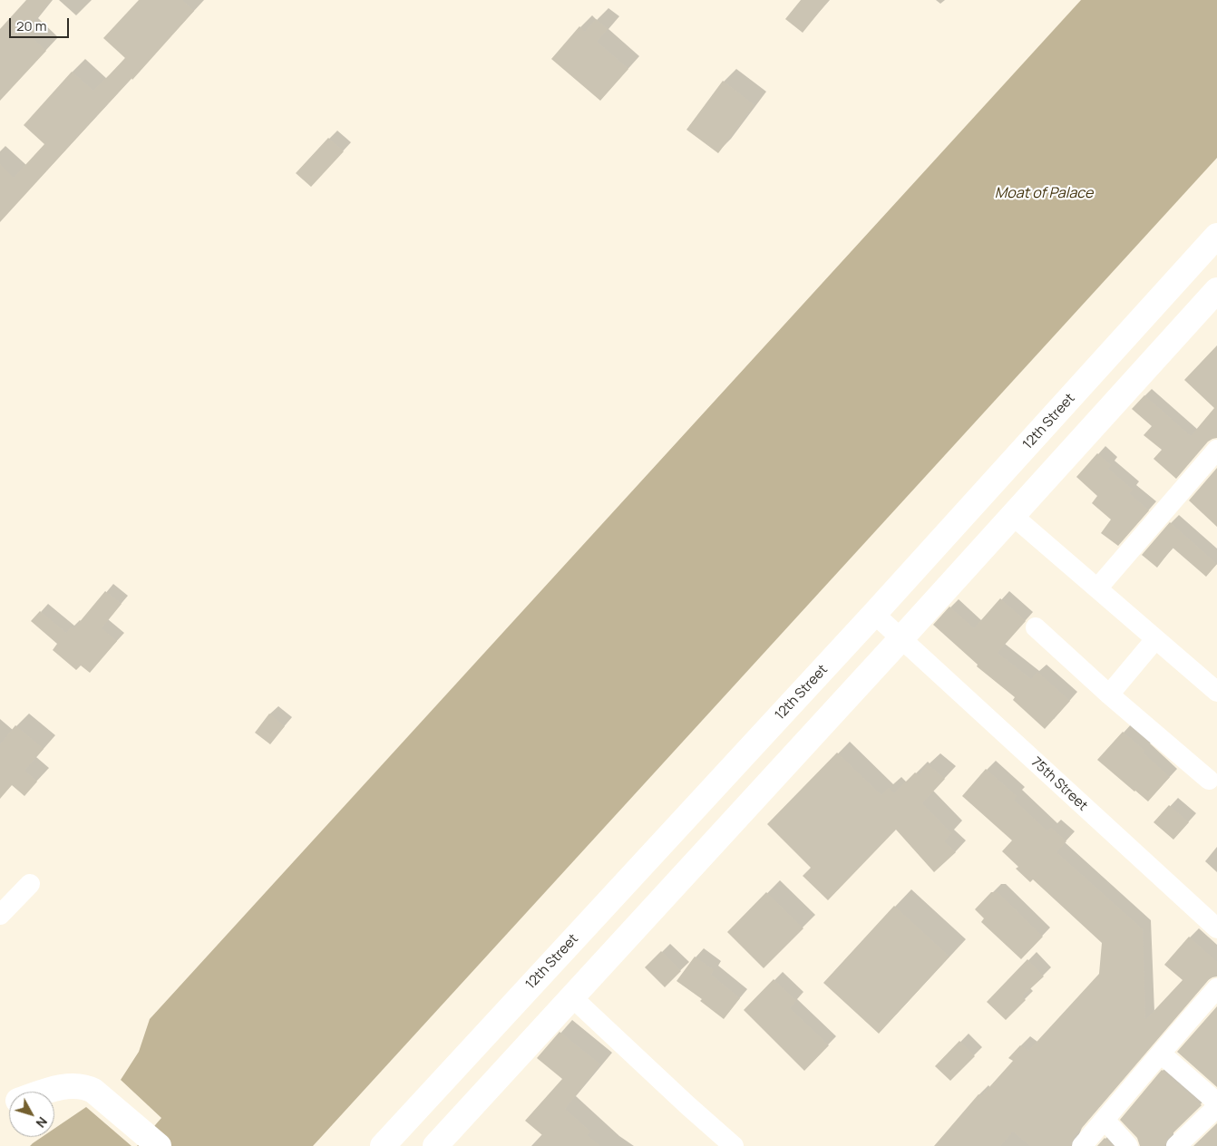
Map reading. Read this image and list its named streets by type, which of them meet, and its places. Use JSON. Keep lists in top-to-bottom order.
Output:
{
  "streets": {
    "main road": ["12th Street"],
    "street": ["75th Street"]
  },
  "crossings": [
    ["12th Street", "75th Street"]
  ],
  "water": ["Moat of Palace"],
  "scale_bar": "20 m",
  "north": "bottom right"
}
